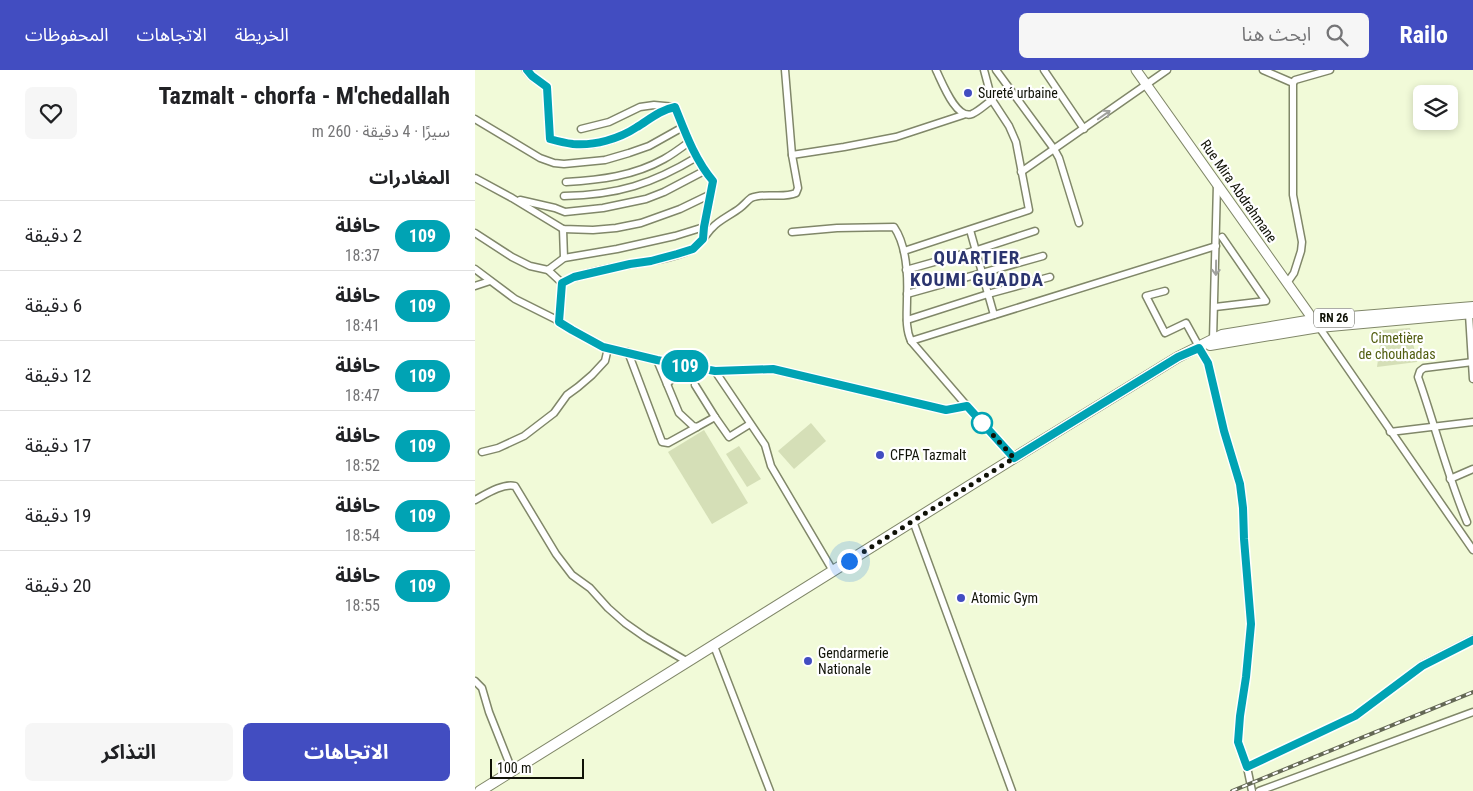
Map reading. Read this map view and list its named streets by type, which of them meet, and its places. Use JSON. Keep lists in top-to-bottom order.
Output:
{
  "streets": {
    "main road": ["Rue Mira Abdrahmane", "RN 26"]
  },
  "crossings": [
    ["Rue Mira Abdrahmane", "RN 26"]
  ],
  "districts": ["QUARTIER KOUMI GUADDA"],
  "parks": ["Cimetière de chouhadas"],
  "places": [
    "Sureté urbaine",
    "CFPA Tazmalt",
    "Atomic Gym",
    "Gendarmerie Nationale"
  ],
  "lines": ["bus line 109"],
  "scale_bar": "100 m",
  "page": {
    "header": "Railo",
    "search": "ابحث هنا",
    "nav": ["الخريطة", "الاتجاهات", "المحفوظات"],
    "on_map": "109",
    "heading": [
      ["Tazmalt - chorfa - M'chedallah", "سيرًا · 4 دقيقة · 260 m"],
      "المغادرات"
    ],
    "list": [
      {
        "mark": "109",
        "name": "حافلة",
        "note": "18:37",
        "value": "2 دقيقة"
      },
      {
        "mark": "109",
        "name": "حافلة",
        "note": "18:41",
        "value": "6 دقيقة"
      },
      {
        "mark": "109",
        "name": "حافلة",
        "note": "18:47",
        "value": "12 دقيقة"
      },
      {
        "mark": "109",
        "name": "حافلة",
        "note": "18:52",
        "value": "17 دقيقة"
      },
      {
        "mark": "109",
        "name": "حافلة",
        "note": "18:54",
        "value": "19 دقيقة"
      },
      {
        "mark": "109",
        "name": "حافلة",
        "note": "18:55",
        "value": "20 دقيقة"
      }
    ],
    "buttons": ["الاتجاهات", "التذاكر"],
    "scale": "100 m"
  }
}
